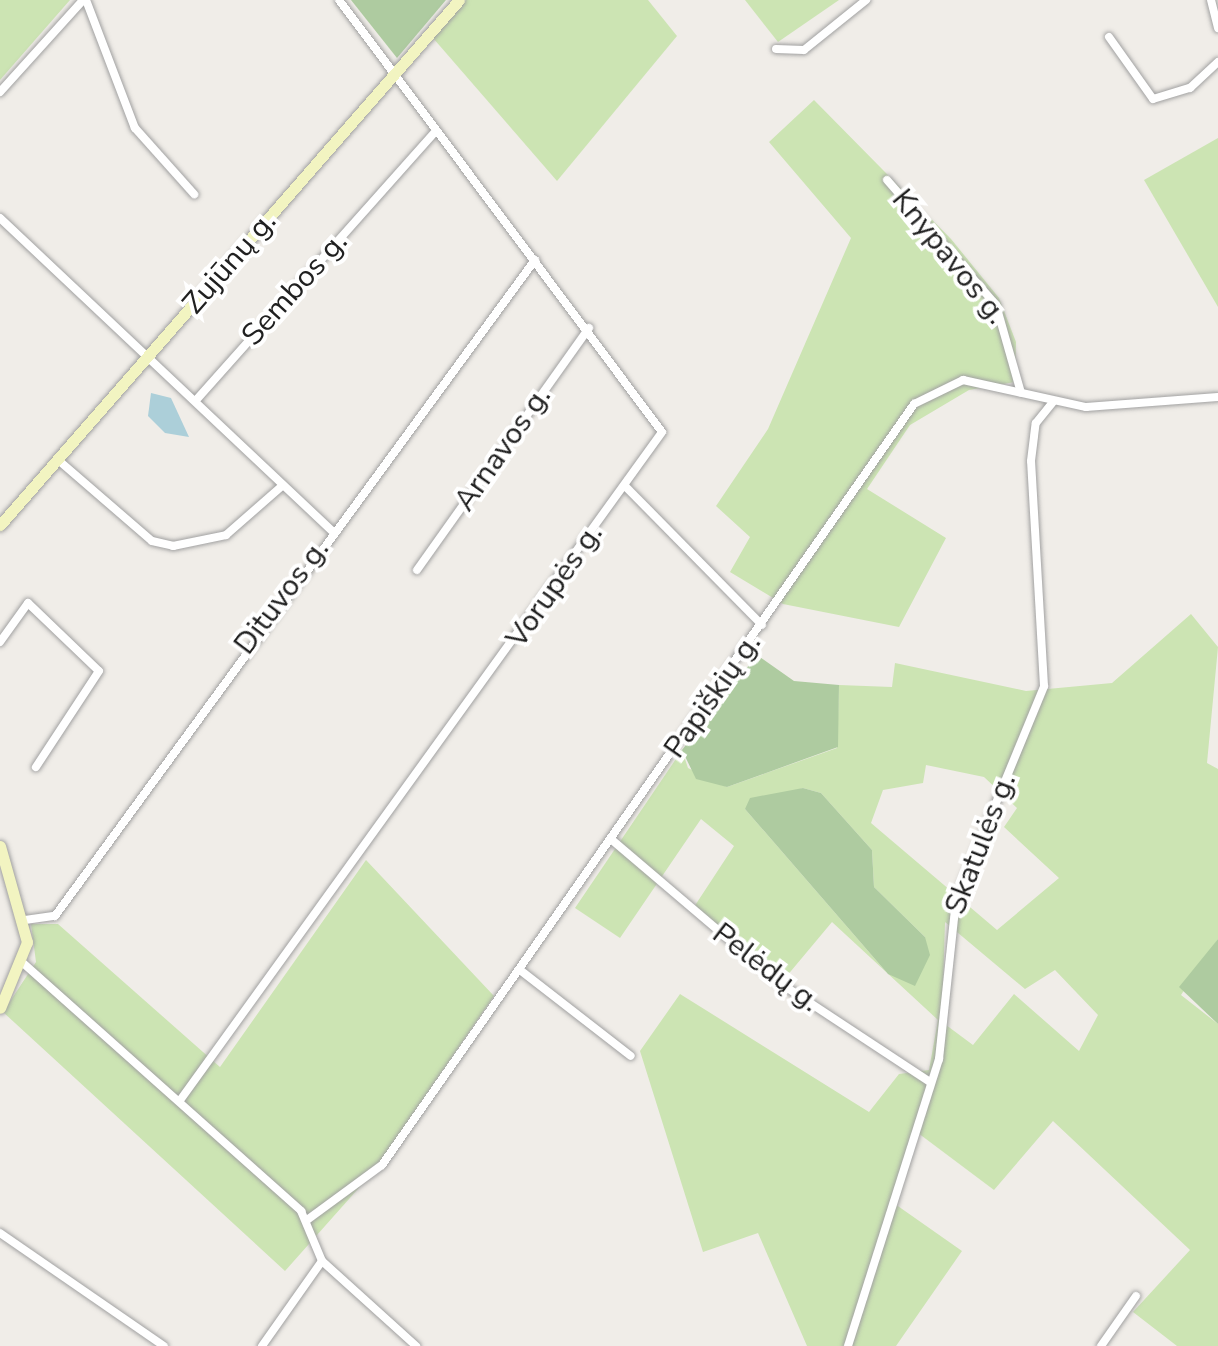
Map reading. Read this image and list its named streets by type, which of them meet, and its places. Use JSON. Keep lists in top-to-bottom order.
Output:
{
  "streets": {
    "main road": ["Zujūnų g."],
    "street": [
      "Knypavos g.",
      "Sembos g.",
      "Arnavos g.",
      "Vorupės g.",
      "Dituvos g.",
      "Papiškių g.",
      "Skatulės g.",
      "Pelėdų g."
    ]
  },
  "crossings": [
    ["Knypavos g.", "Papiškių g."],
    ["Zujūnų g.", "Vorupės g."],
    ["Sembos g.", "Vorupės g."],
    ["Arnavos g.", "Vorupės g."],
    ["Vorupės g.", "Dituvos g."],
    ["Papiškių g.", "Skatulės g."],
    ["Papiškių g.", "Pelėdų g."],
    ["Skatulės g.", "Pelėdų g."]
  ]
}
